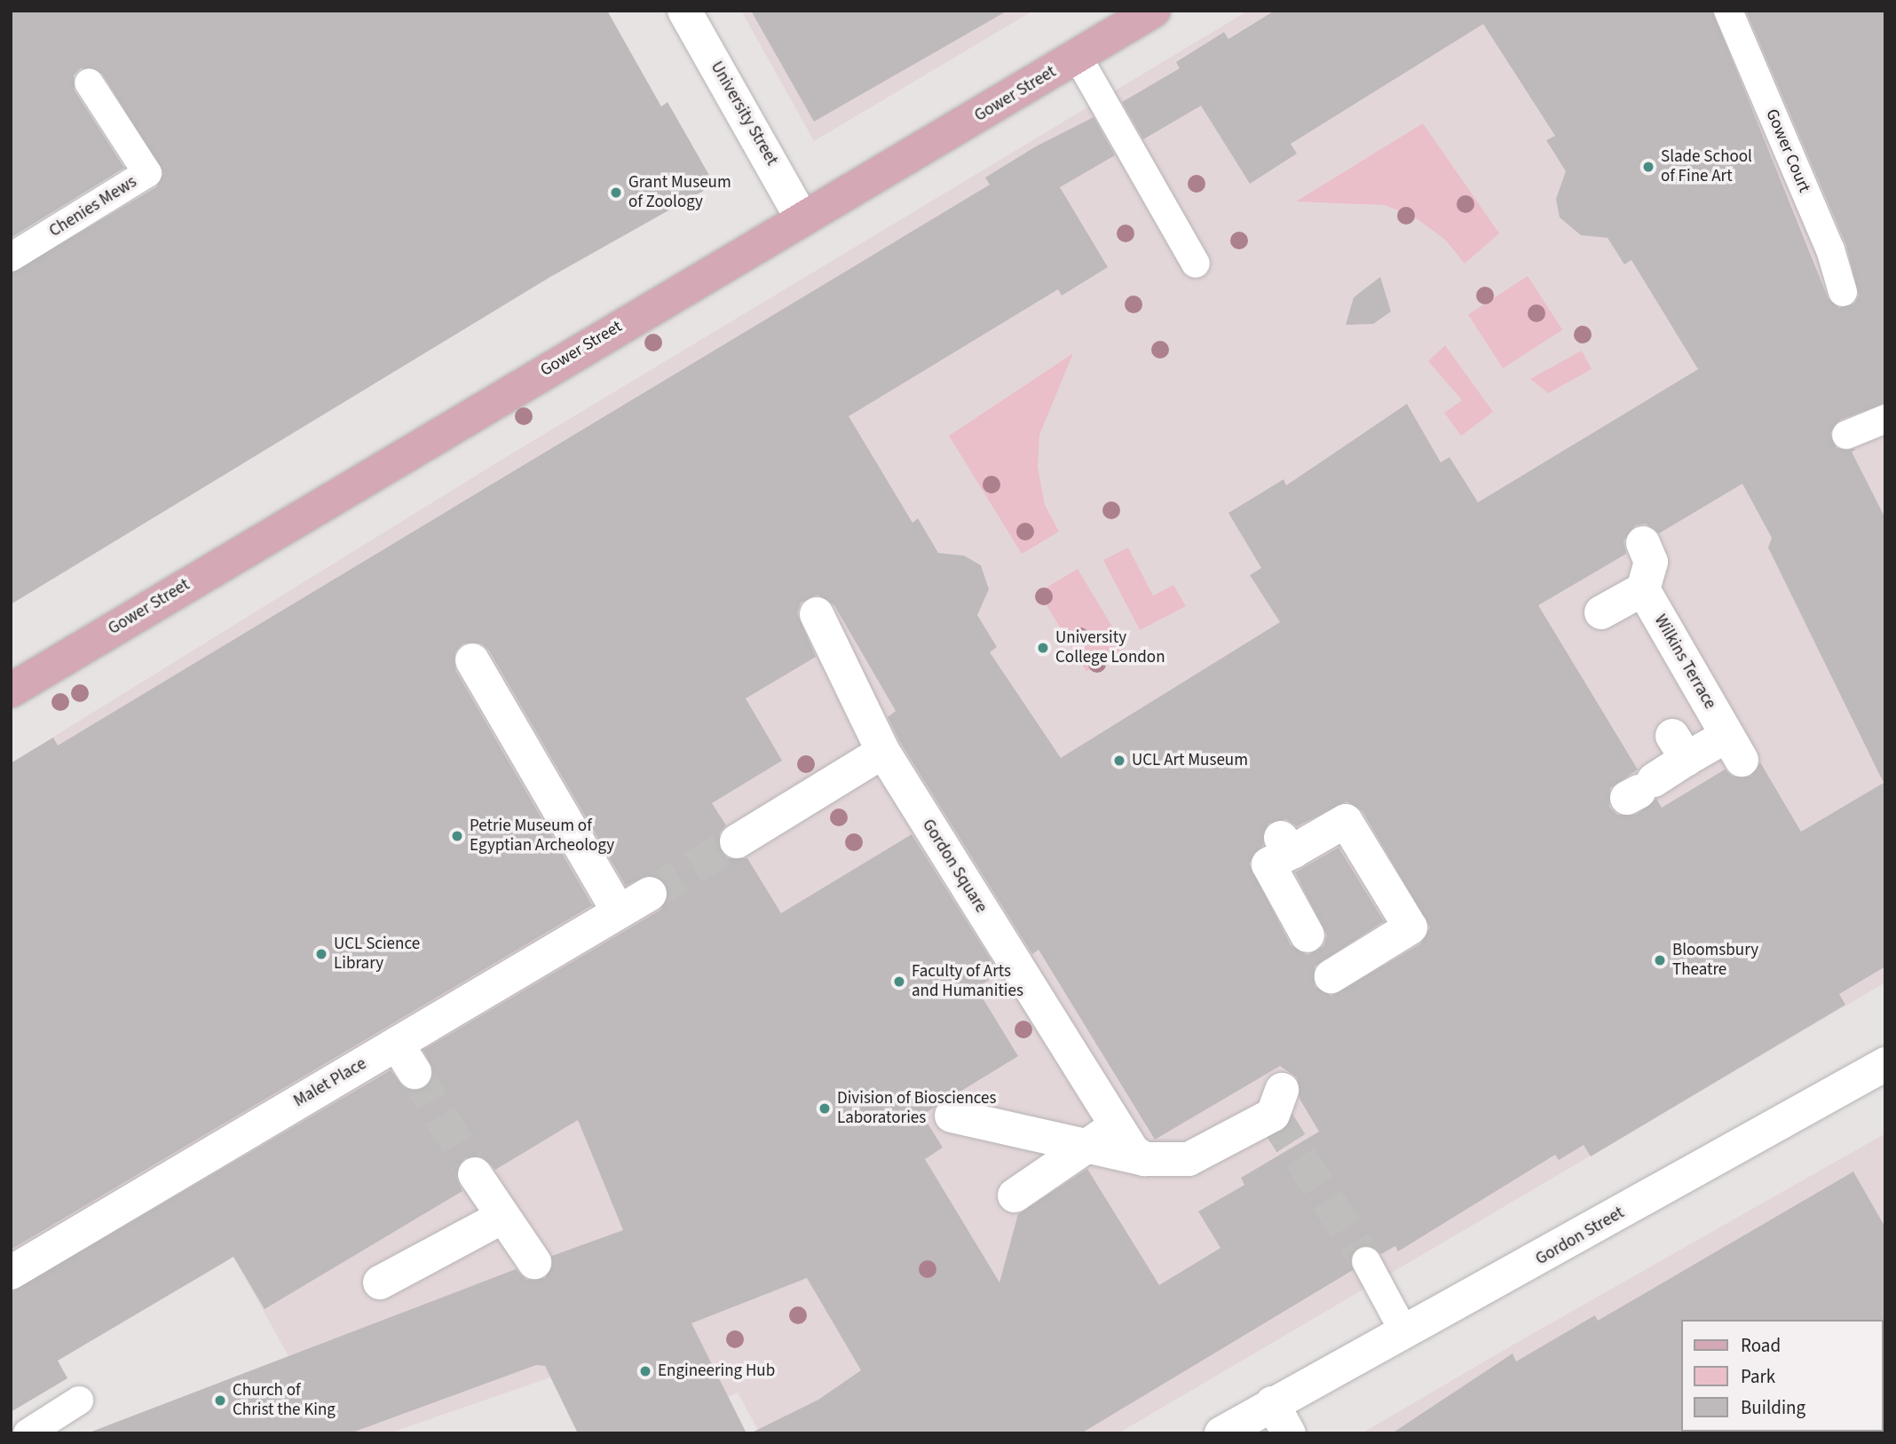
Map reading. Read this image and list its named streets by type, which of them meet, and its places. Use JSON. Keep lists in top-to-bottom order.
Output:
{
  "streets": {
    "main road": ["Gower Street"],
    "street": [
      "University Street",
      "Wilkins Terrace",
      "Gordon Square",
      "Malet Place",
      "Gordon Street"
    ],
    "lane": ["Gower Court", "Chenies Mews"]
  },
  "crossings": [
    ["Gower Street", "University Street"]
  ],
  "places": [
    "Slade School of Fine Art",
    "Grant Museum of Zoology",
    "University College London",
    "UCL Art Museum",
    "Petrie Museum of Egyptian Archeology",
    "UCL Science Library",
    "Bloomsbury Theatre",
    "Faculty of Arts and Humanities",
    "Division of Biosciences Laboratories",
    "Engineering Hub",
    "Church of Christ the King"
  ],
  "legend": ["Road", "Park", "Building"]
}
